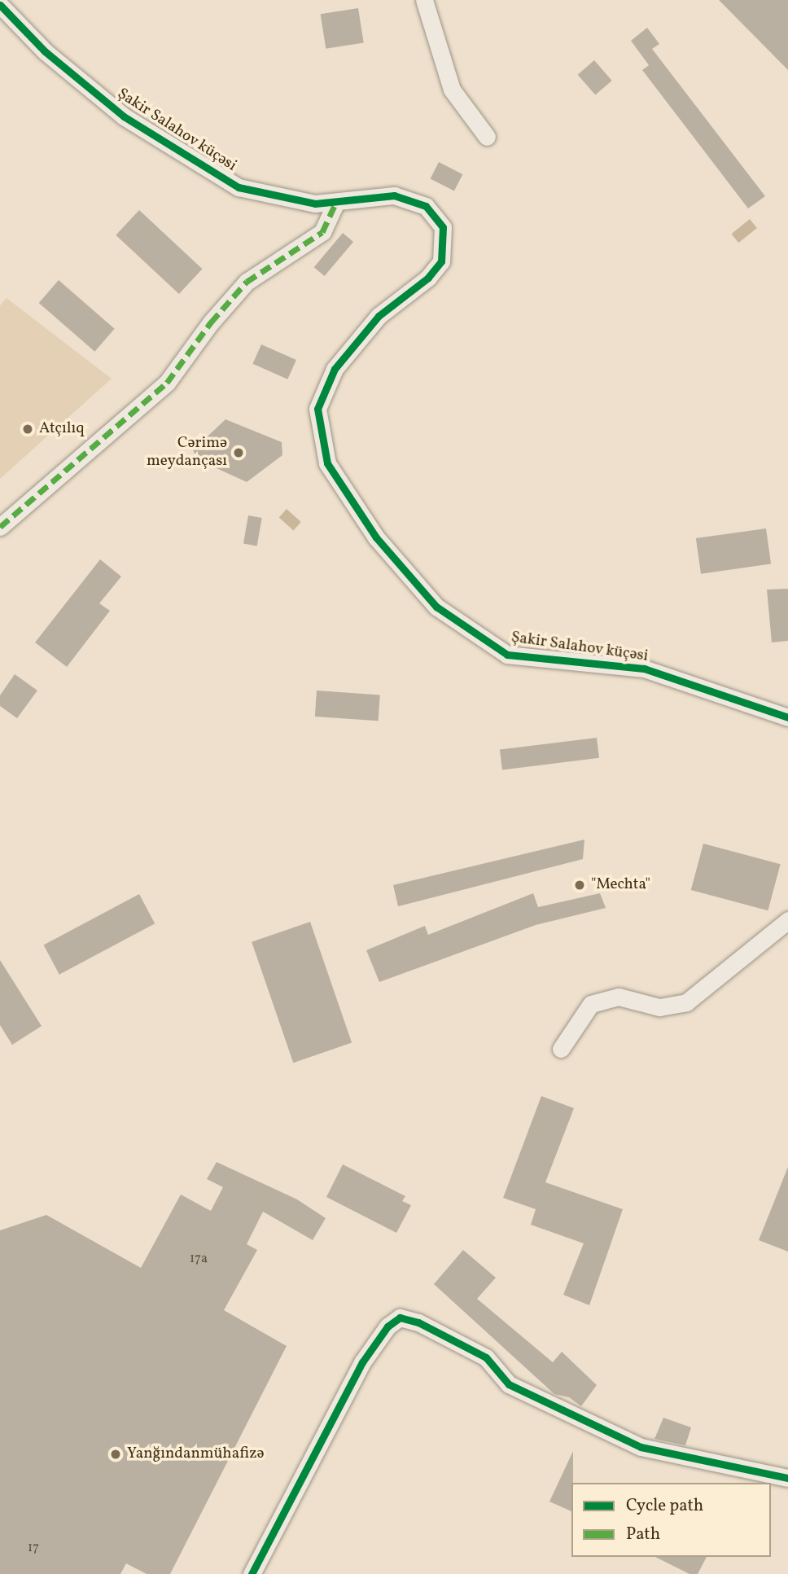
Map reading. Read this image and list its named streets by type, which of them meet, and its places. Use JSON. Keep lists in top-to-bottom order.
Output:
{
  "streets": {
    "street": ["Şakir Salahov küçəsi"]
  },
  "places": [
    "Atçılıq",
    "Cərimə meydançası",
    "\"Mechta\"",
    "Yanğındanmühafizə"
  ],
  "house_numbers": ["17a", "17"],
  "legend": ["Cycle path", "Path"]
}
